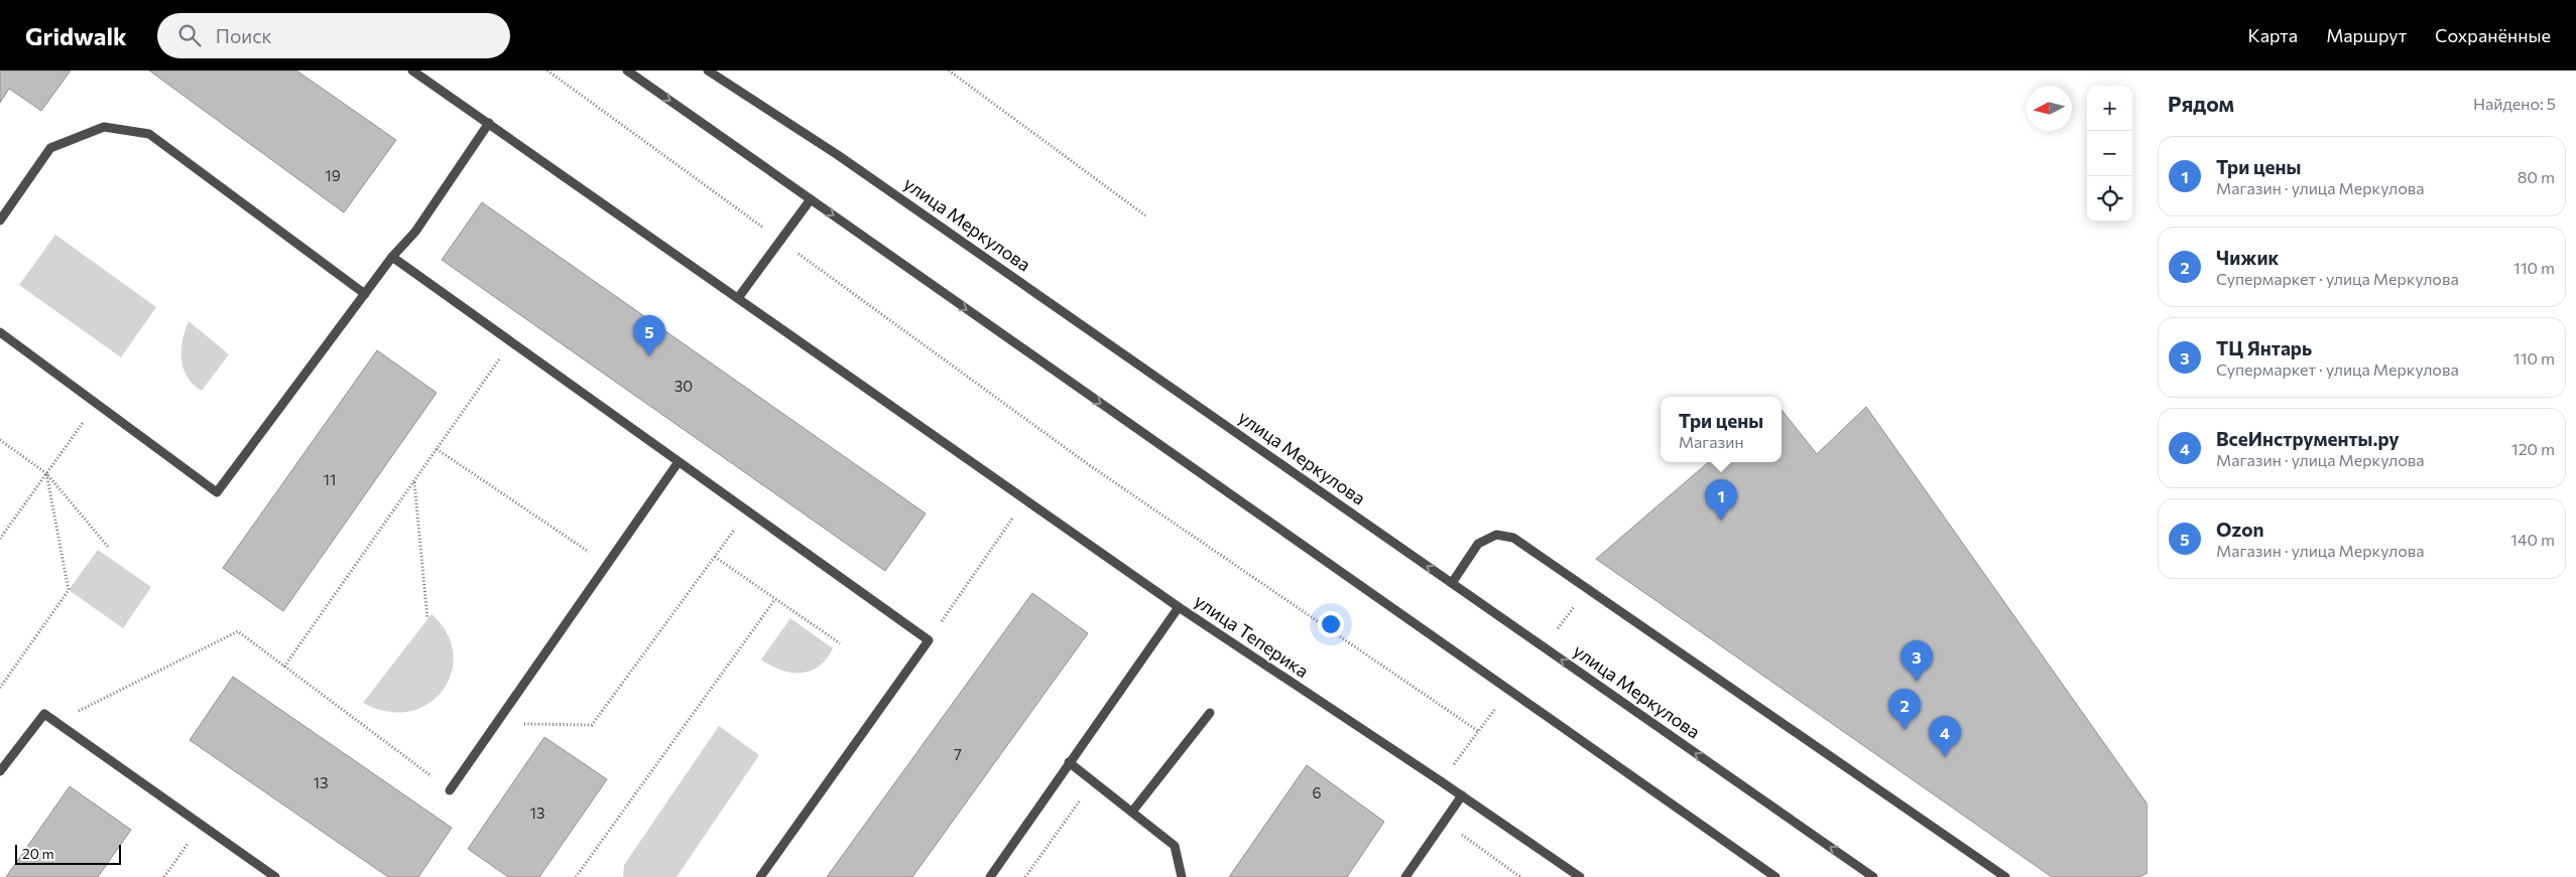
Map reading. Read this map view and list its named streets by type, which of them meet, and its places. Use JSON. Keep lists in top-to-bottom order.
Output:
{
  "streets": {
    "street": ["улица Меркулова", "улица Теперика"]
  },
  "house_numbers": [
    "19",
    "30",
    "11",
    "7",
    "13",
    "6",
    "13"
  ],
  "scale_bar": "20 m",
  "north": "left",
  "page": {
    "header": "Gridwalk",
    "search": "Поиск",
    "nav": ["Карта", "Маршрут", "Сохранённые"],
    "heading": ["Рядом", "Найдено: 5"],
    "map_buttons": ["+", "−"],
    "list": [
      {
        "mark": "1",
        "name": "Три цены",
        "note": "Магазин · улица Меркулова",
        "value": "80 m"
      },
      {
        "mark": "2",
        "name": "Чижик",
        "note": "Супермаркет · улица Меркулова",
        "value": "110 m"
      },
      {
        "mark": "3",
        "name": "ТЦ Янтарь",
        "note": "Супермаркет · улица Меркулова",
        "value": "110 m"
      },
      {
        "mark": "4",
        "name": "ВсеИнструменты.ру",
        "note": "Магазин · улица Меркулова",
        "value": "120 m"
      },
      {
        "mark": "5",
        "name": "Ozon",
        "note": "Магазин · улица Меркулова",
        "value": "140 m"
      }
    ],
    "pins": [
      "5",
      "1",
      "3",
      "2",
      "4"
    ],
    "popup": ["Три цены", "Магазин"],
    "scale": "20 m"
  }
}
